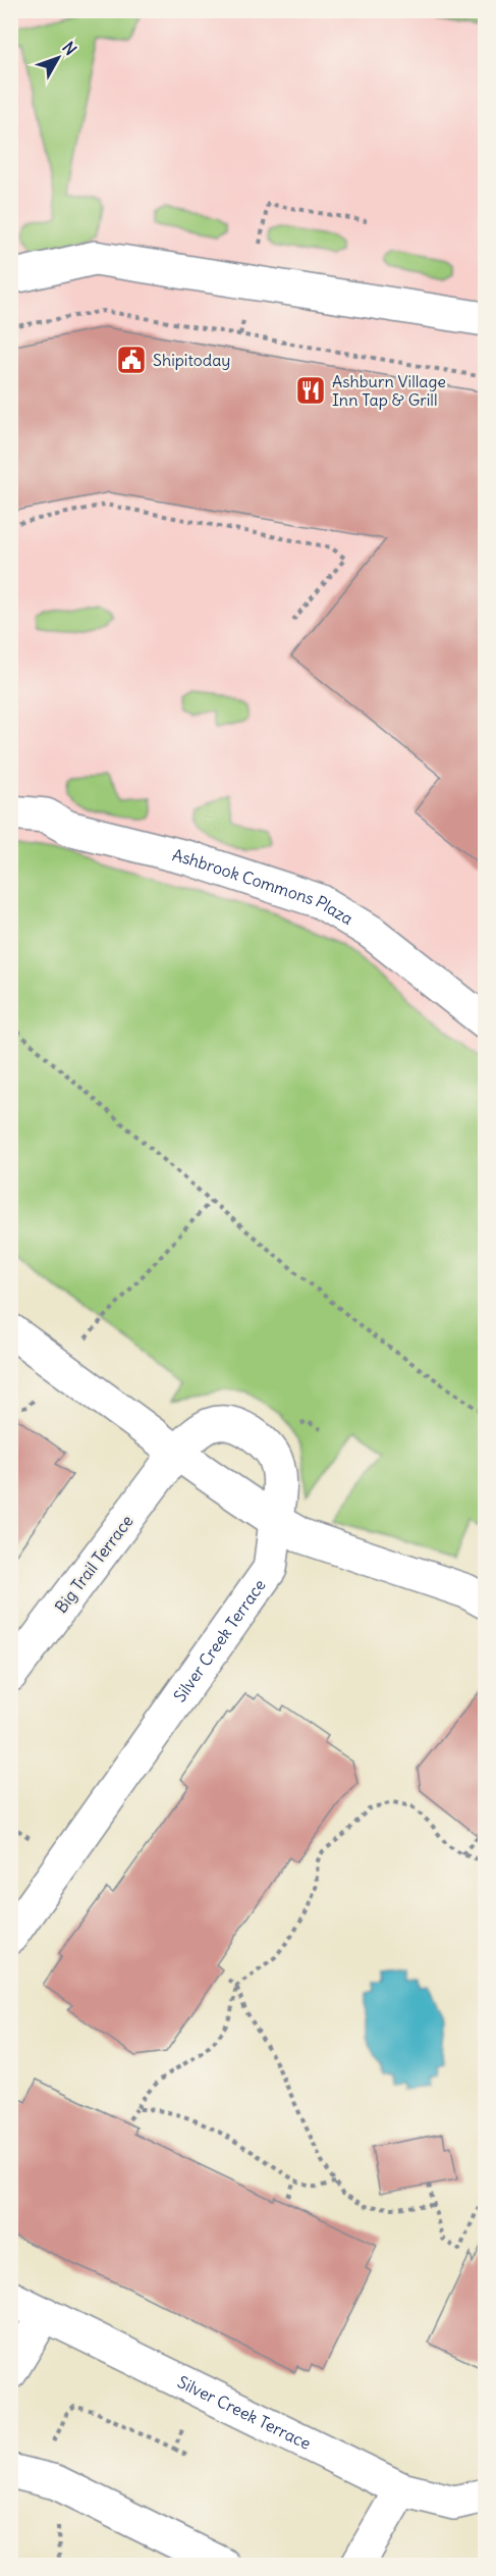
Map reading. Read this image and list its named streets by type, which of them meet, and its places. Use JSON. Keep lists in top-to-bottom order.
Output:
{
  "streets": {
    "street": ["Ashbrook Commons Plaza", "Big Trail Terrace", "Silver Creek Terrace"]
  },
  "crossings": [
    ["Big Trail Terrace", "Silver Creek Terrace"]
  ],
  "places": {
    "public building": ["Shipitoday"],
    "restaurant": ["Ashburn Village Inn Tap & Grill"]
  },
  "north": "top right"
}
